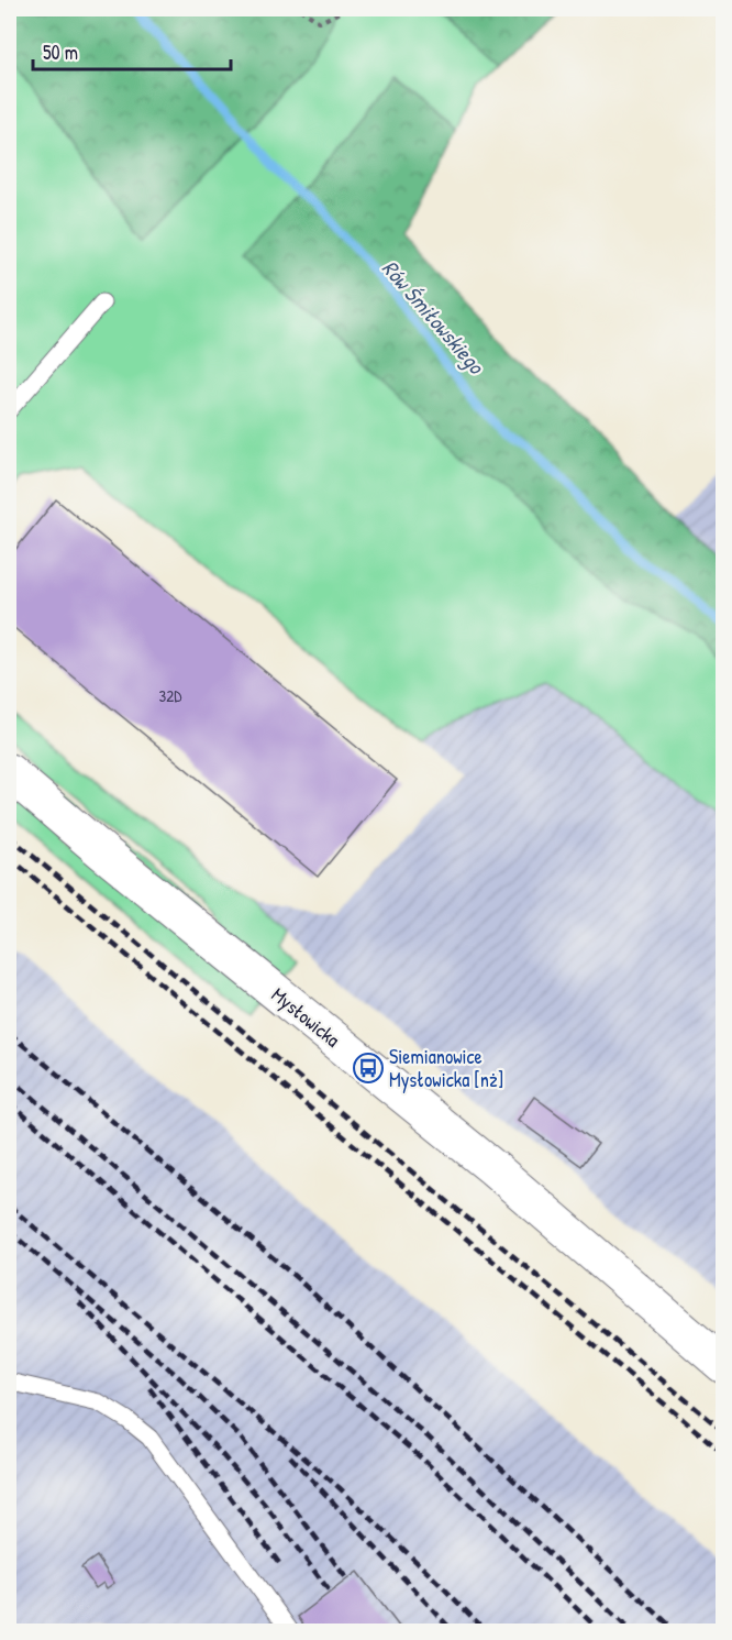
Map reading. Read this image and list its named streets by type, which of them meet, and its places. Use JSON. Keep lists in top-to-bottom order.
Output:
{
  "streets": {
    "street": ["Mysłowicka"]
  },
  "water": ["Rów Śmiłowskiego"],
  "places": {
    "bus stop": ["Siemianowice Mysłowicka [nż]"]
  },
  "house_numbers": ["32D"],
  "scale_bar": "50 m"
}
